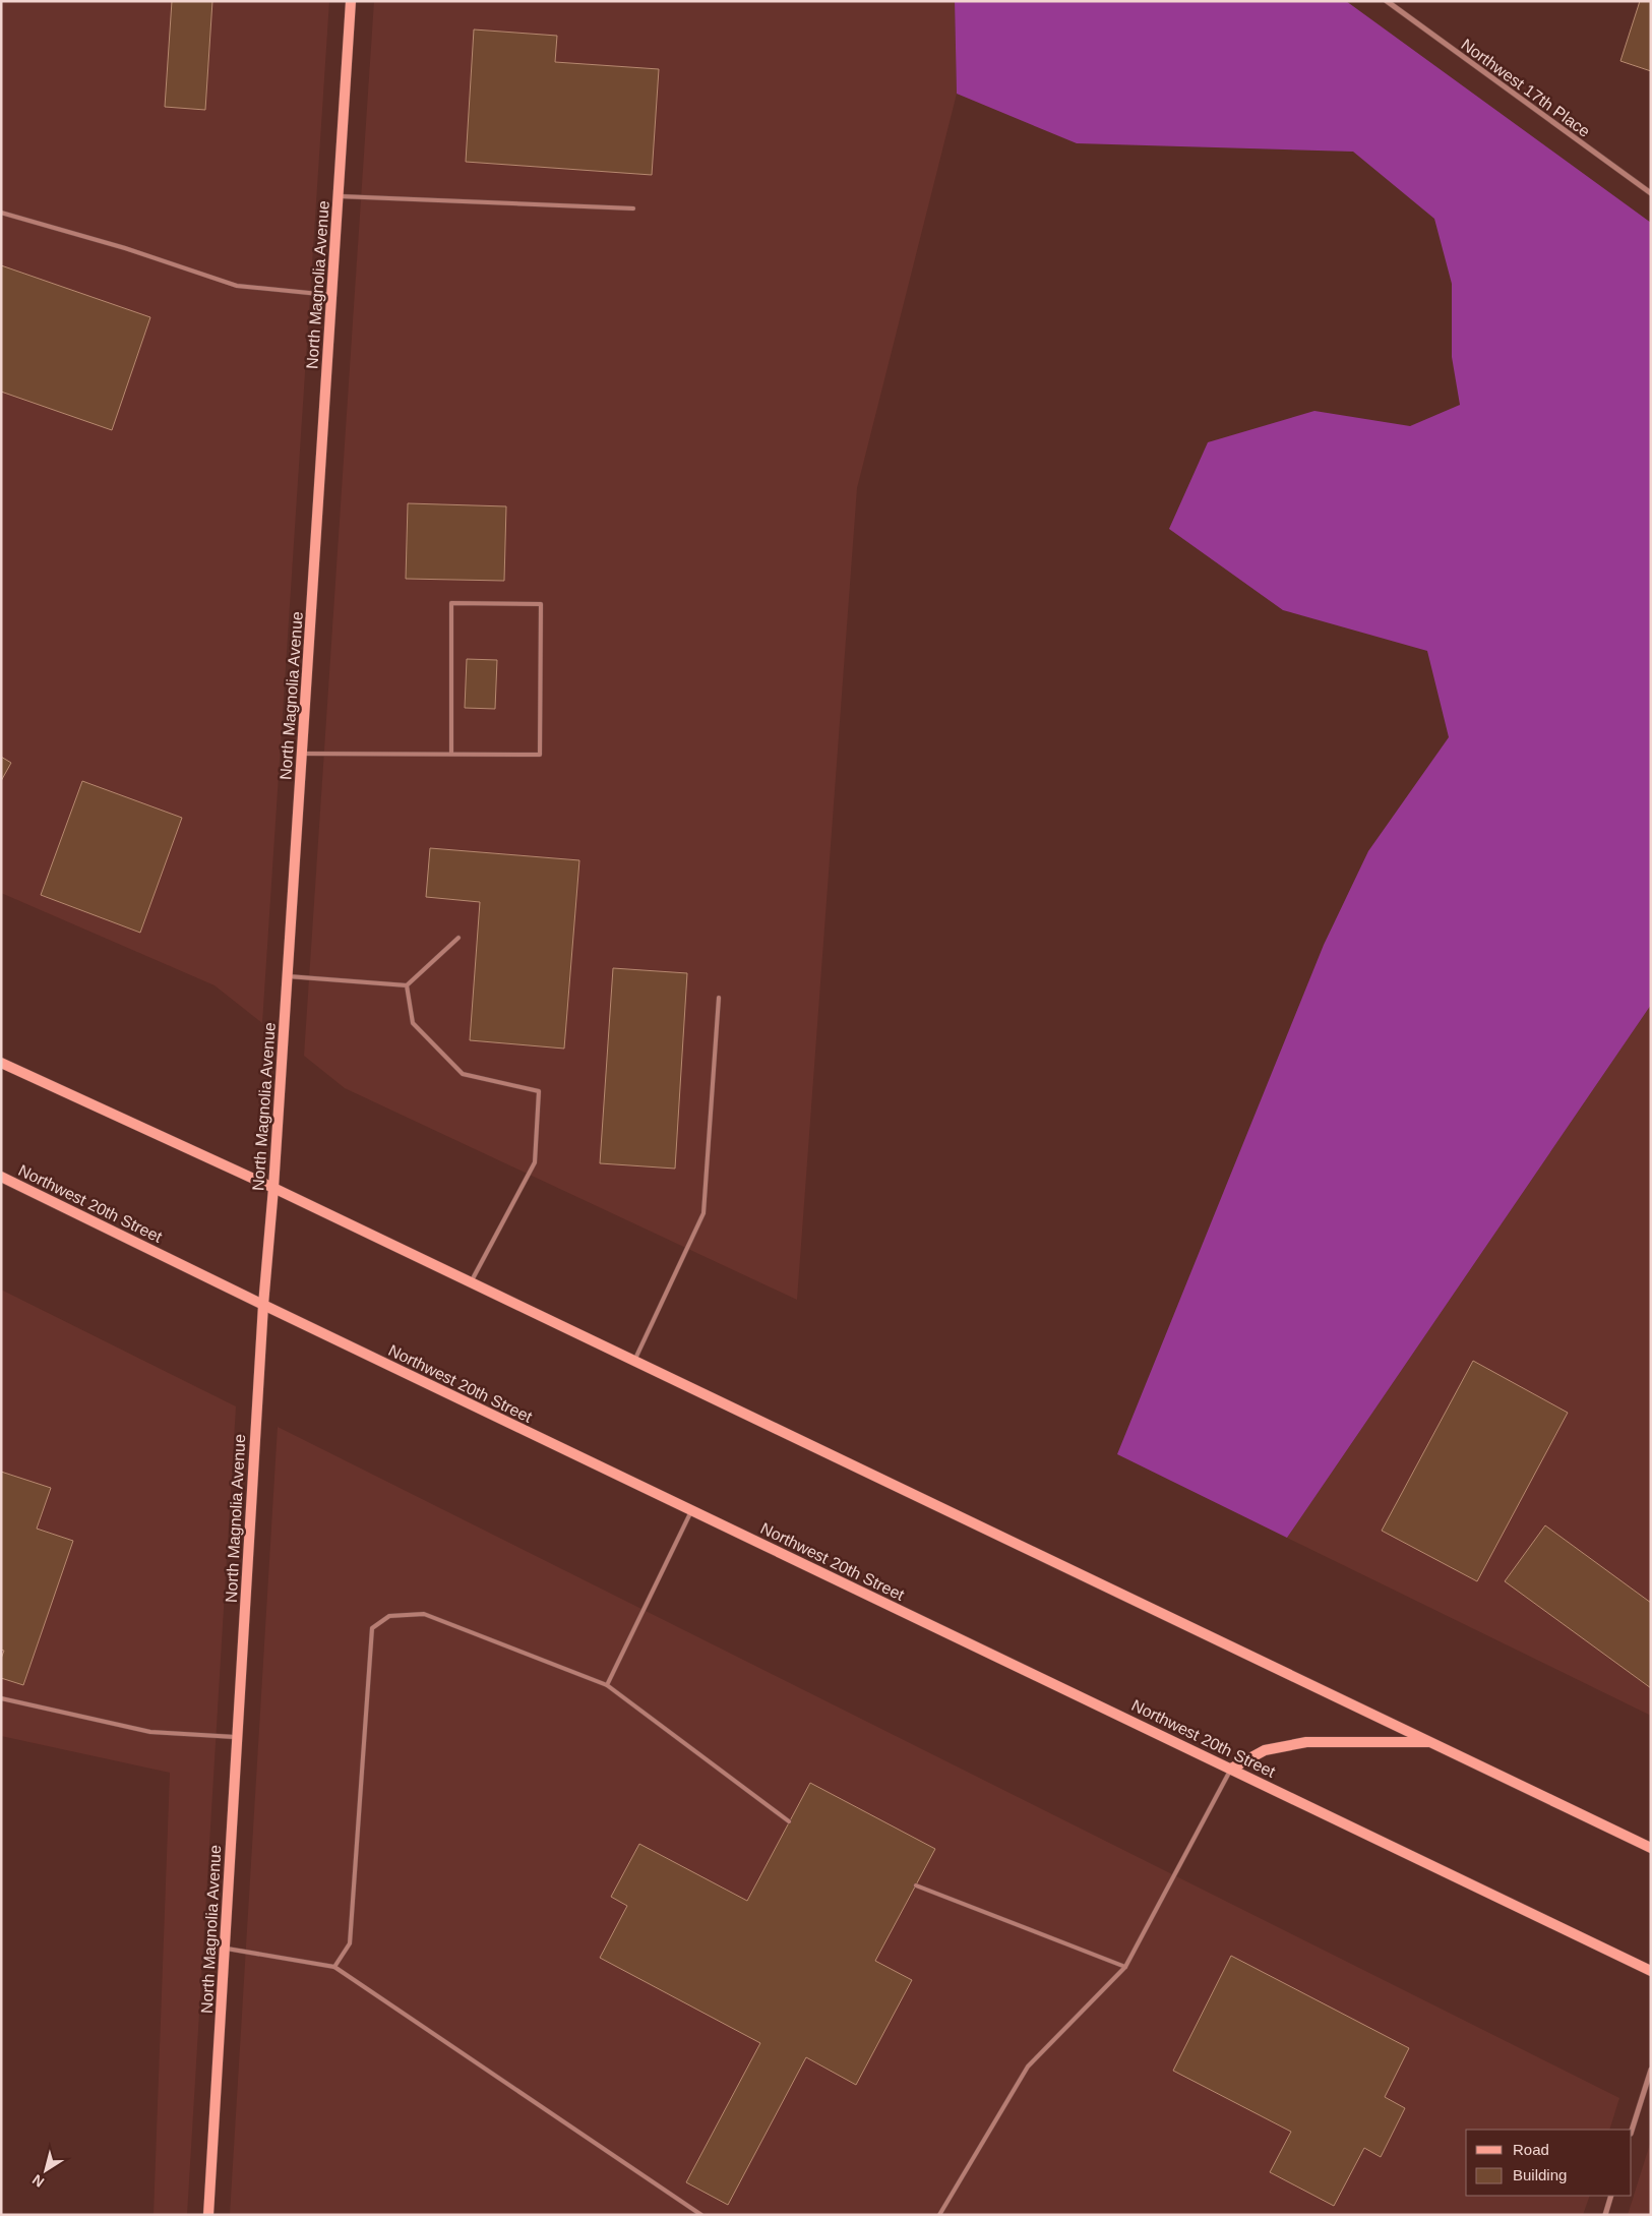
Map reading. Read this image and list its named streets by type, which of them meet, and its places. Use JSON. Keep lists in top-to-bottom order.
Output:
{
  "streets": {
    "main road": ["North Magnolia Avenue", "Northwest 20th Street"],
    "street": ["Northwest 17th Place"]
  },
  "crossings": [
    ["North Magnolia Avenue", "Northwest 20th Street"]
  ],
  "legend": ["Road", "Building"],
  "north": "bottom left"
}
